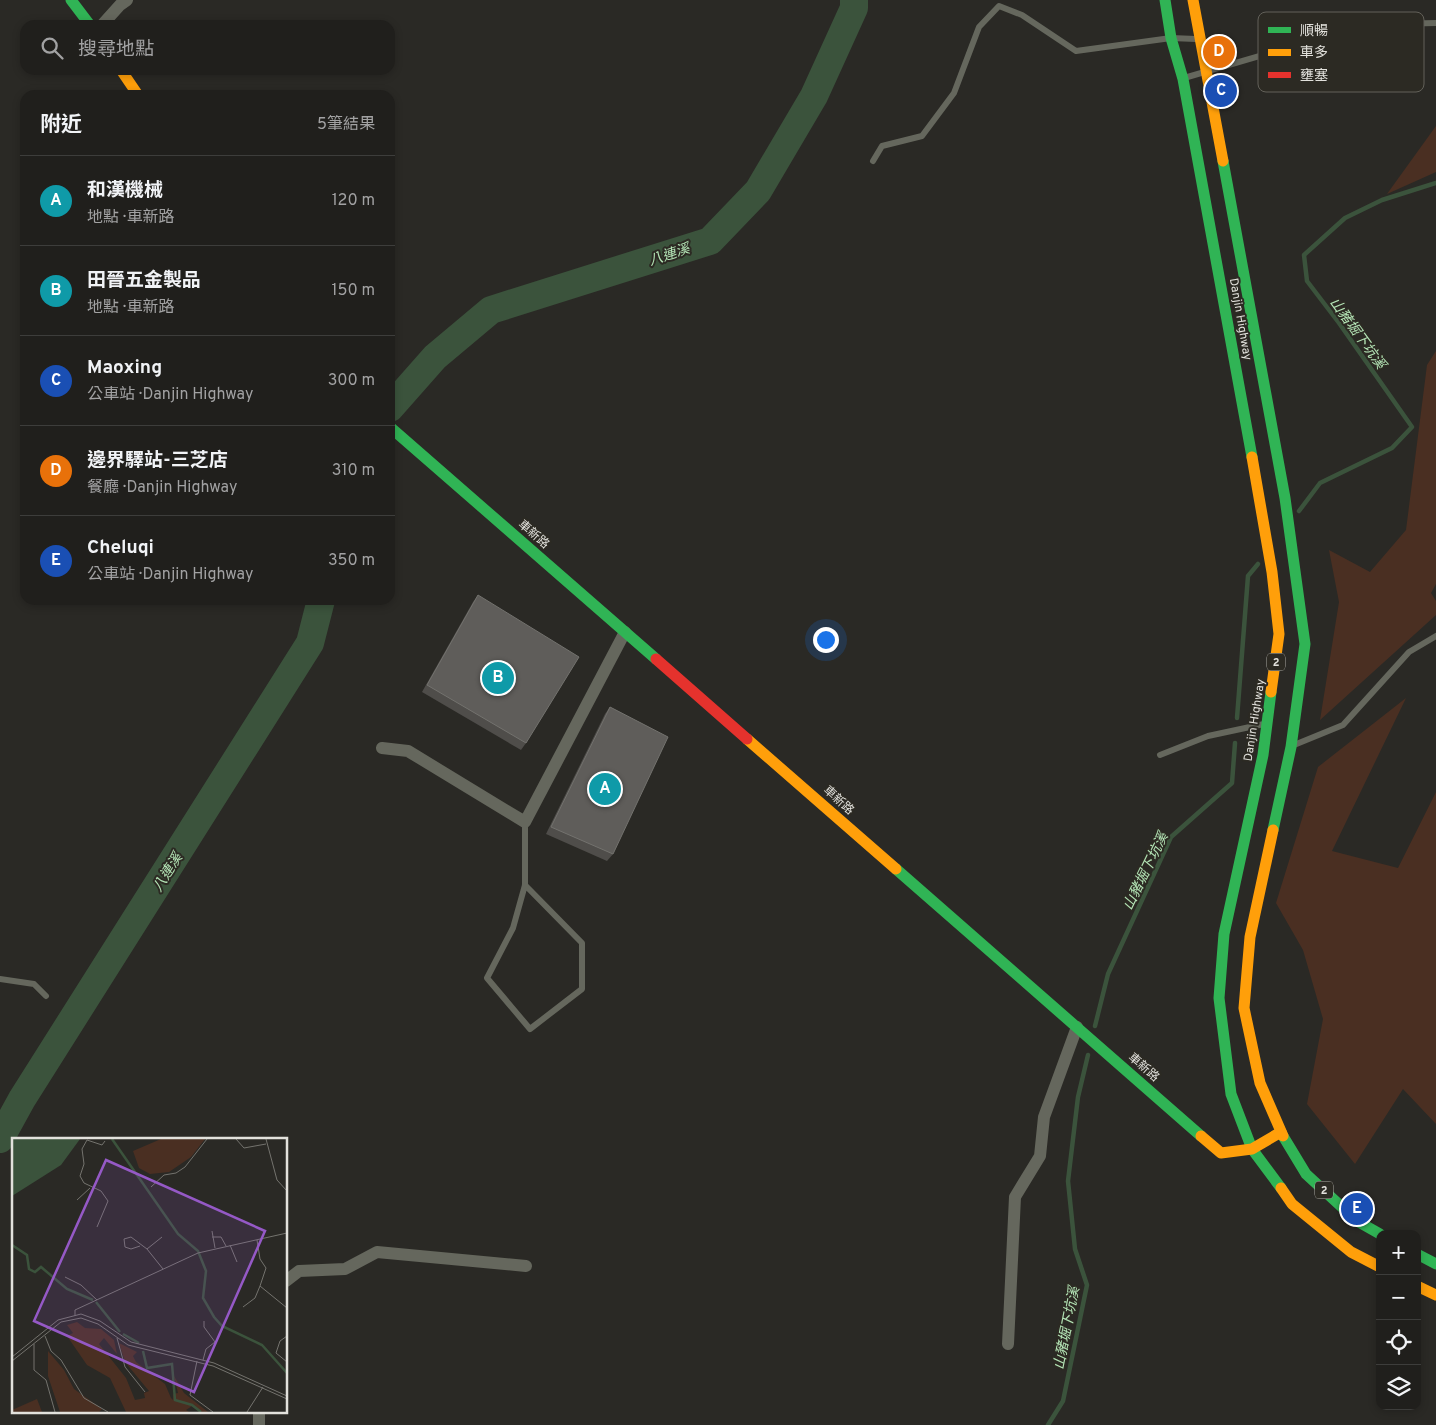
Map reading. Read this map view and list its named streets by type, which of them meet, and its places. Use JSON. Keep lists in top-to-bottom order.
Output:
{
  "streets": {
    "main road": ["Danjin Highway", "車新路", "2"]
  },
  "crossings": [
    ["Danjin Highway", "車新路"]
  ],
  "water": ["八連溪", "山豬堀下坑溪"],
  "legend": ["順暢", "車多", "壅塞"],
  "page": {
    "search": "搜尋地點",
    "pins": [
      "D",
      "C",
      "B",
      "A",
      "E"
    ],
    "heading": ["附近", "5筆結果"],
    "list": [
      {
        "mark": "A",
        "name": "和漢機械",
        "note": "地點 · 車新路",
        "value": "120 m"
      },
      {
        "mark": "B",
        "name": "田晉五金製品",
        "note": "地點 · 車新路",
        "value": "150 m"
      },
      {
        "mark": "C",
        "name": "Maoxing",
        "note": "公車站 · Danjin Highway",
        "value": "300 m"
      },
      {
        "mark": "D",
        "name": "邊界驛站-三芝店",
        "note": "餐廳 · Danjin Highway",
        "value": "310 m"
      },
      {
        "mark": "E",
        "name": "Cheluqi",
        "note": "公車站 · Danjin Highway",
        "value": "350 m"
      }
    ],
    "map_buttons": ["+", "−"]
  }
}
